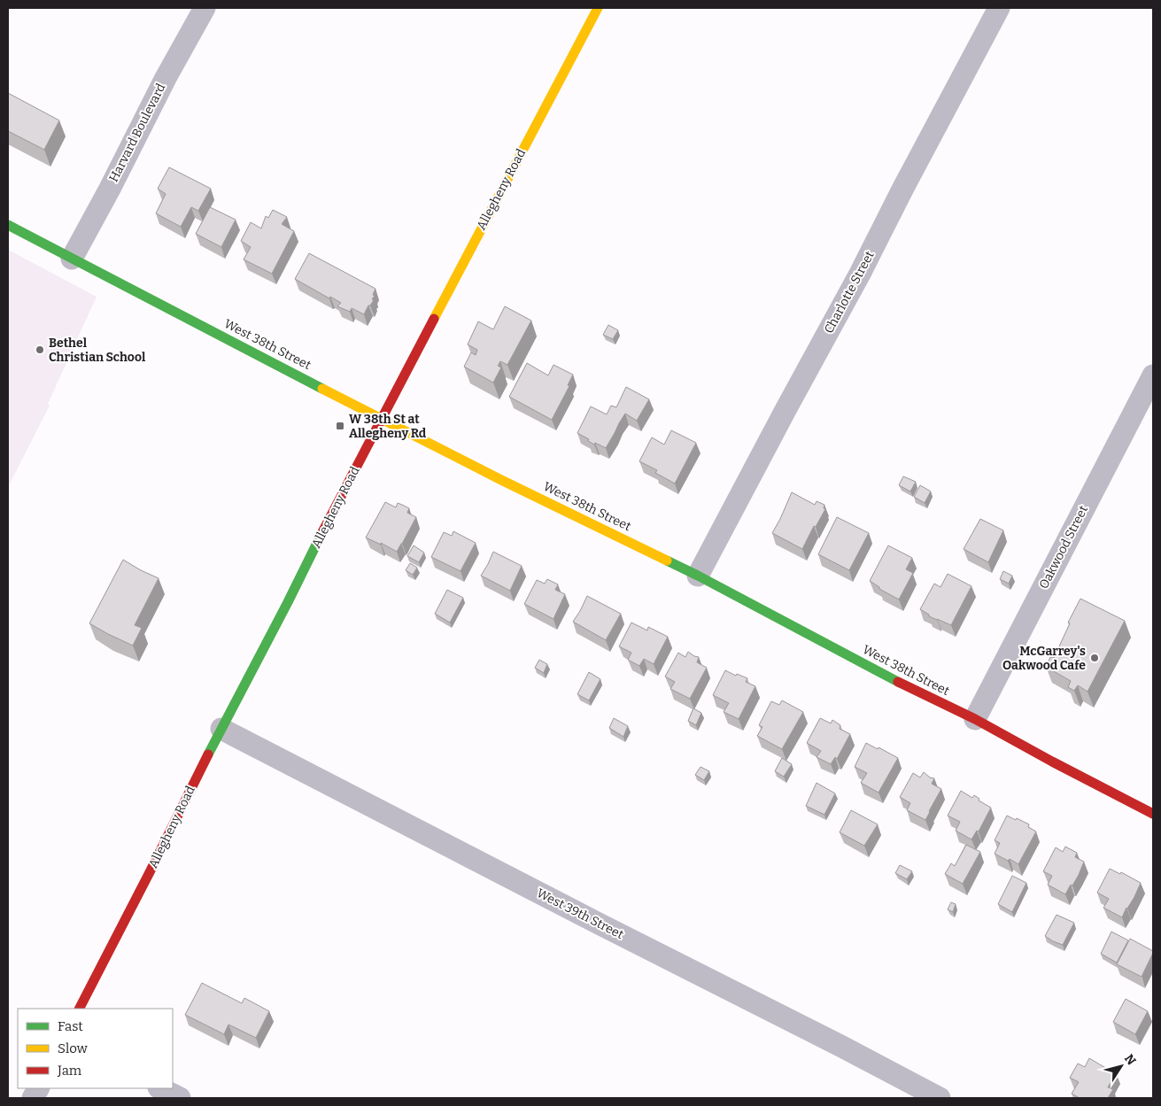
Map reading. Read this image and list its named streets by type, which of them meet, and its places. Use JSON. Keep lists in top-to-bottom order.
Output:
{
  "streets": {
    "main road": ["Allegheny Road", "West 38th Street"],
    "street": [
      "Harvard Boulevard",
      "Charlotte Street",
      "Oakwood Street",
      "West 39th Street"
    ]
  },
  "crossings": [
    ["Harvard Boulevard", "West 38th Street"],
    ["Allegheny Road", "West 38th Street"],
    ["Allegheny Road", "West 39th Street"],
    ["Charlotte Street", "West 38th Street"],
    ["West 38th Street", "Oakwood Street"]
  ],
  "places": {
    "other": ["Bethel Christian School", "McGarrey's Oakwood Cafe"],
    "transit": ["W 38th St at Allegheny Rd"]
  },
  "legend": ["Fast", "Slow", "Jam"],
  "north": "top right"
}
